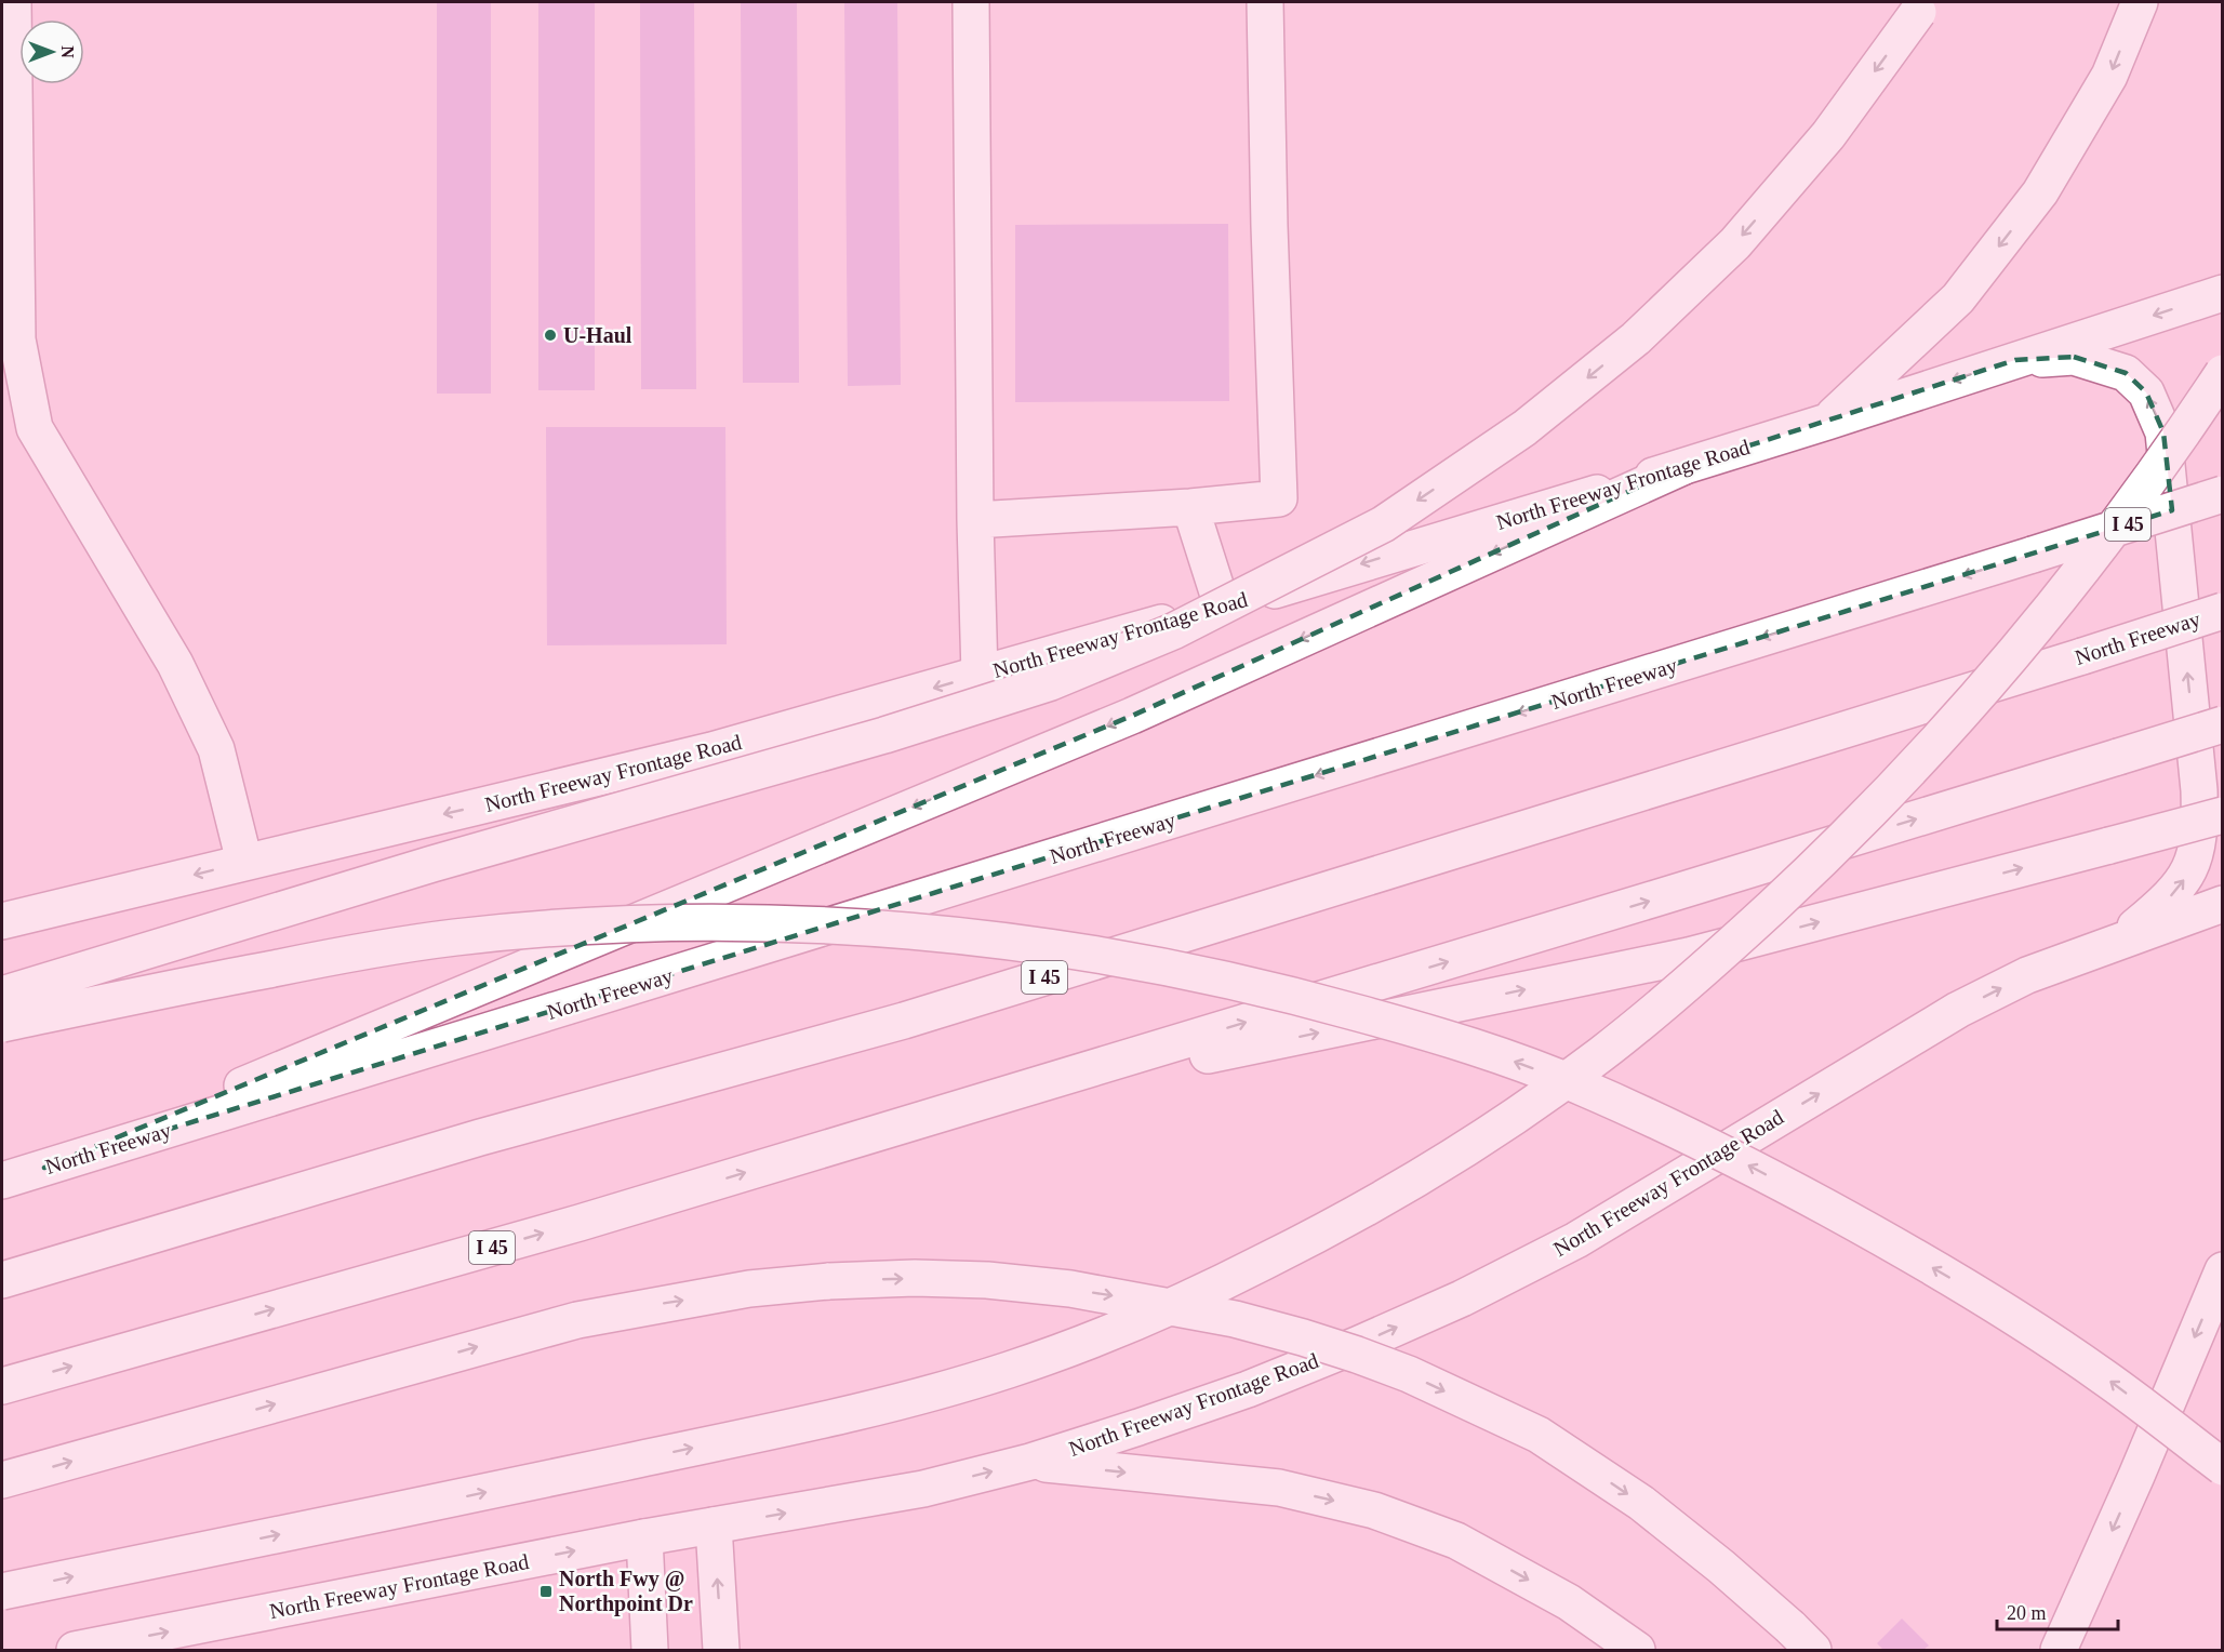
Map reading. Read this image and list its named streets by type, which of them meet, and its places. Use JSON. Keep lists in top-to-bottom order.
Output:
{
  "streets": {
    "main road": ["North Freeway Frontage Road", "I 45", "North Freeway"]
  },
  "places": {
    "other": ["U-Haul"],
    "transit": ["North Fwy @ Northpoint Dr"]
  },
  "scale_bar": "20 m",
  "north": "right"
}
